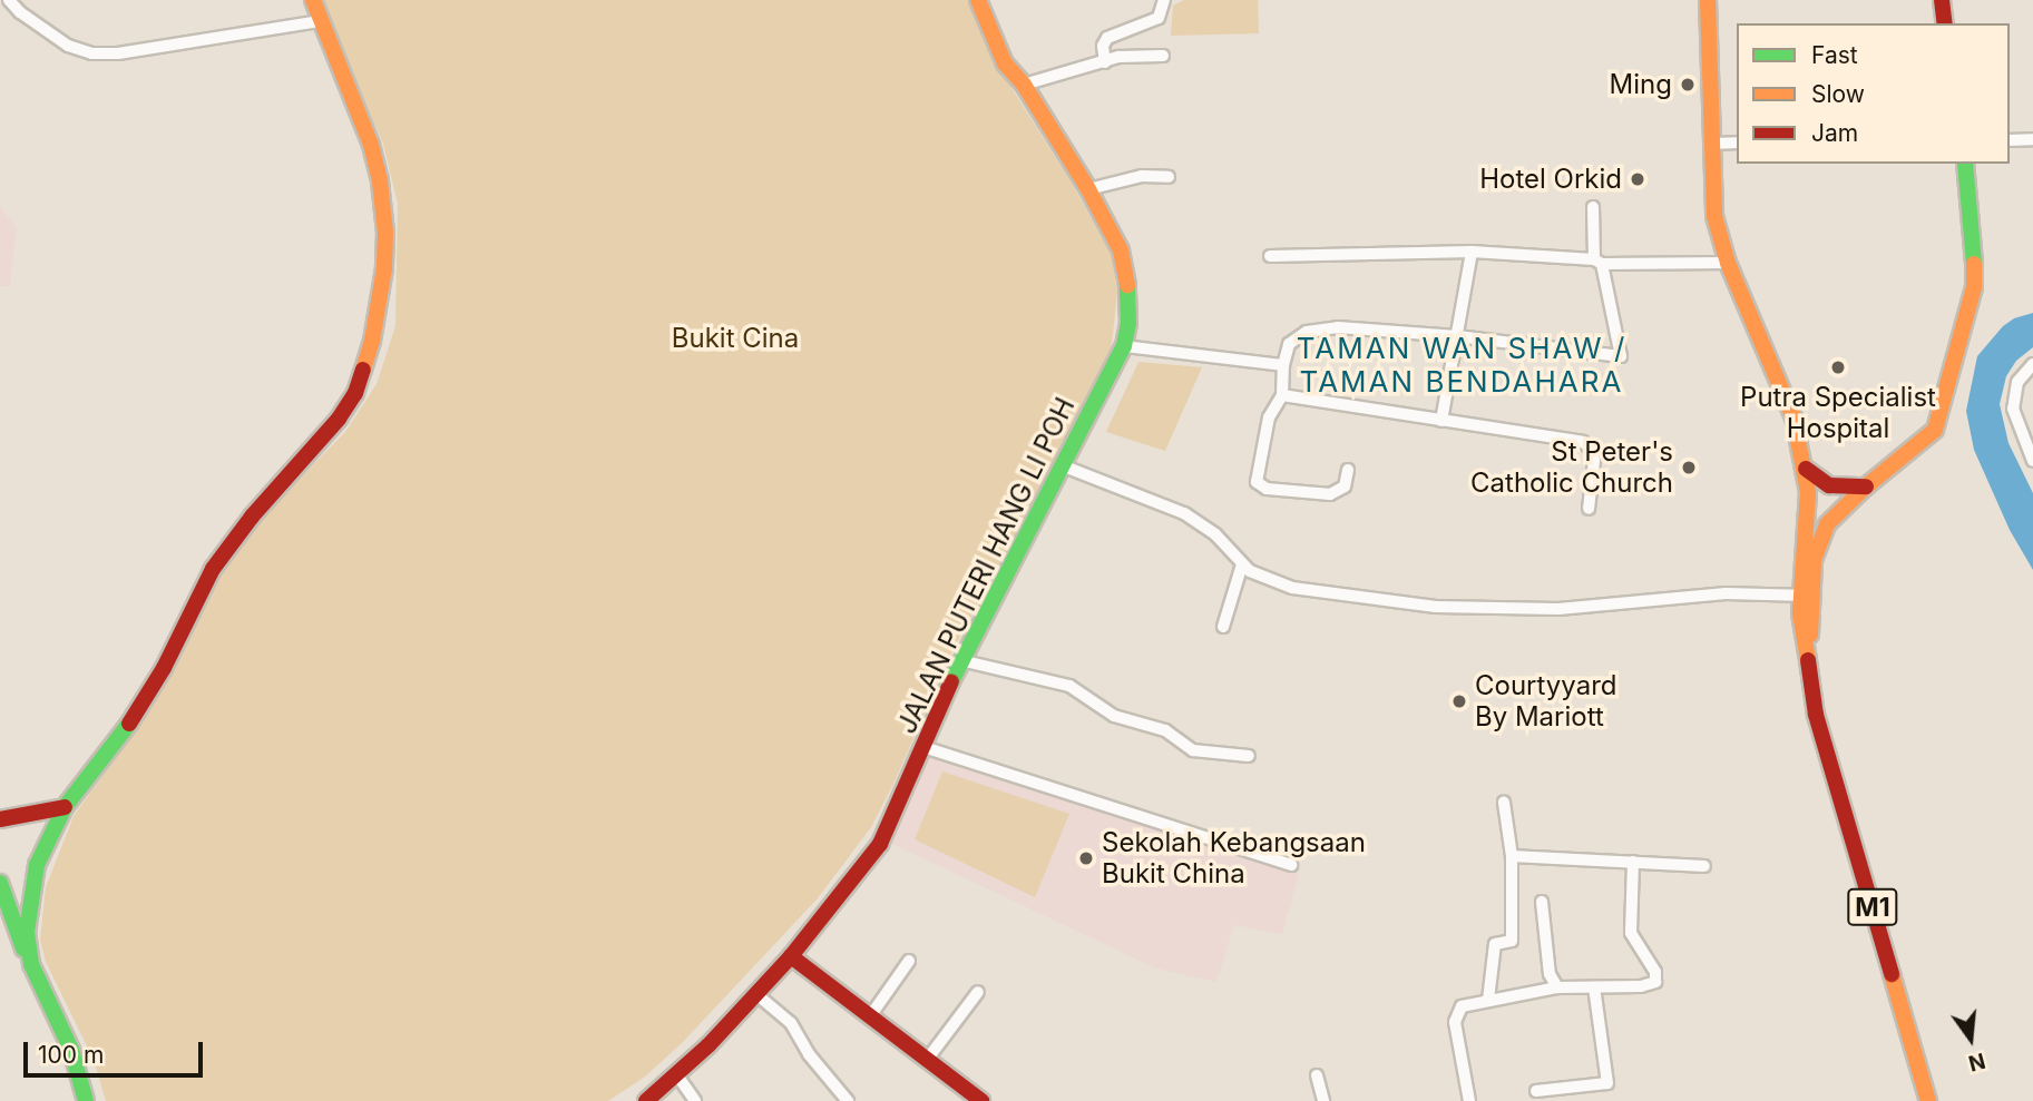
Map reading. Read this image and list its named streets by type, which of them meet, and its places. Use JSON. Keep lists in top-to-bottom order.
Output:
{
  "streets": {
    "main road": ["JALAN PUTERI HANG LI POH", "M1"]
  },
  "districts": ["TAMAN WAN SHAW / TAMAN BENDAHARA"],
  "parks": ["Bukit Cina"],
  "places": [
    "Ming",
    "Hotel Orkid",
    "Putra Specialist Hospital",
    "St Peter's Catholic Church",
    "Courtyyard By Mariott",
    "Sekolah Kebangsaan Bukit China"
  ],
  "legend": ["Fast", "Slow", "Jam"],
  "scale_bar": "100 m",
  "north": "bottom"
}
